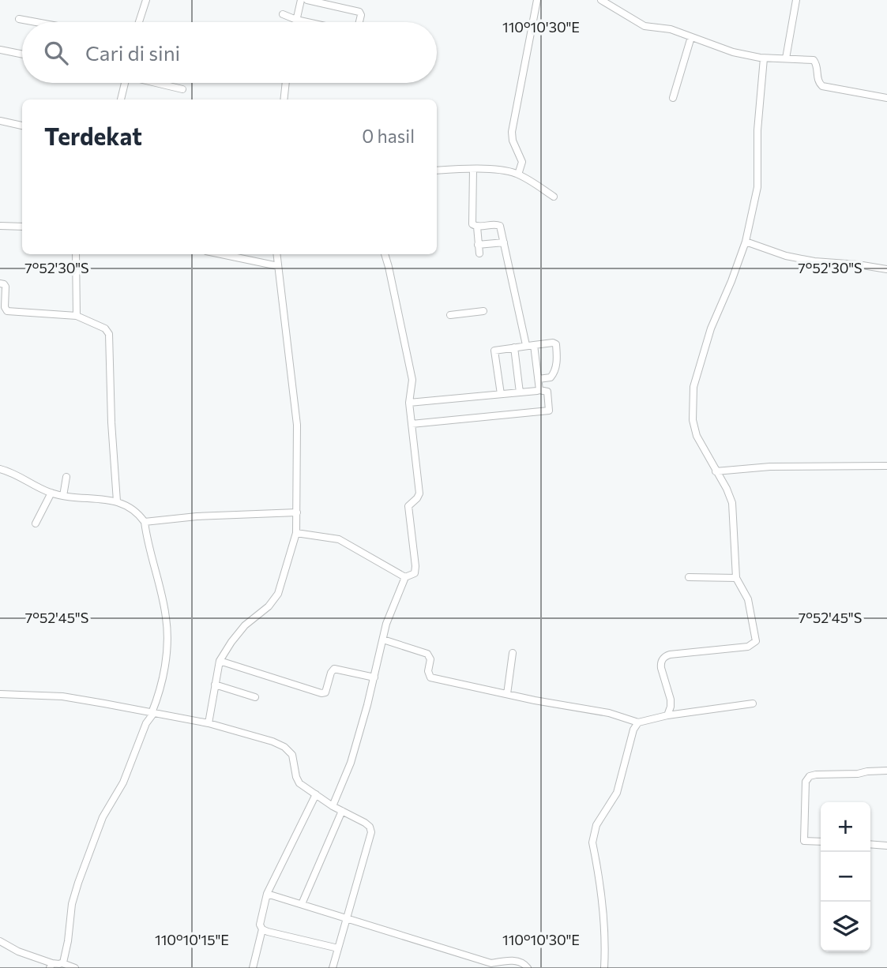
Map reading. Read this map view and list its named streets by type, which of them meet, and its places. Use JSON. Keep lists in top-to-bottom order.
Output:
{
  "page": {
    "search": "Cari di sini",
    "heading": ["Terdekat", "0 hasil"],
    "map_buttons": ["+", "−"]
  },
  "coordinates": [
    "110°10'30\"E",
    "7°52'30\"S",
    "7°52'45\"S",
    "110°10'15\"E"
  ]
}
